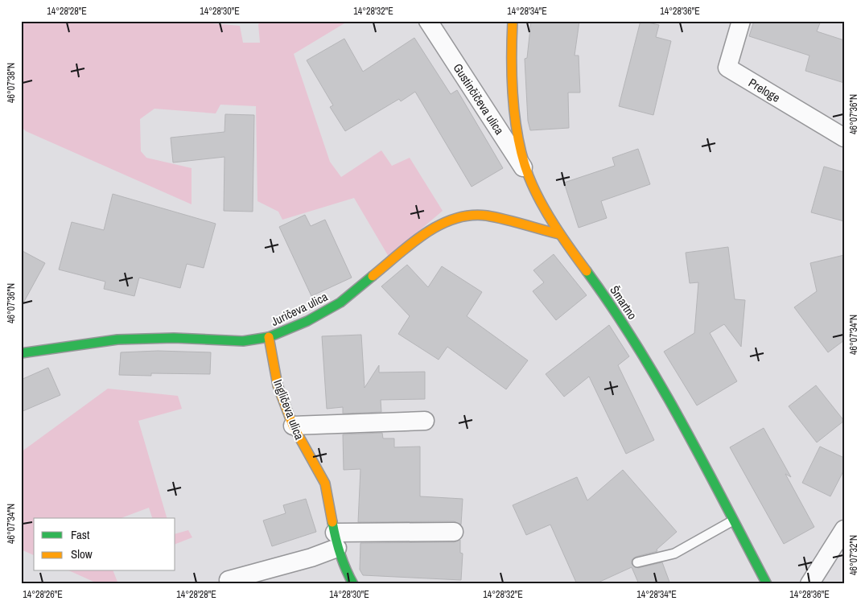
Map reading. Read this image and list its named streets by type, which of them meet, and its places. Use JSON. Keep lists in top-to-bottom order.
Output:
{
  "streets": {
    "street": [
      "Preloge",
      "Gustinčičeva ulica",
      "Šmartno",
      "Juričeva ulica",
      "Ingličeva ulica"
    ]
  },
  "crossings": [
    ["Gustinčičeva ulica", "Šmartno"],
    ["Šmartno", "Juričeva ulica"],
    ["Juričeva ulica", "Ingličeva ulica"]
  ],
  "legend": ["Fast", "Slow"],
  "coordinates": [
    "14°28'28\"E",
    "14°28'30\"E",
    "14°28'32\"E",
    "14°28'34\"E",
    "14°28'36\"E",
    "46°07'38\"N",
    "46°07'36\"N",
    "46°07'34\"N",
    "46°07'32\"N",
    "14°28'26\"E"
  ]
}
